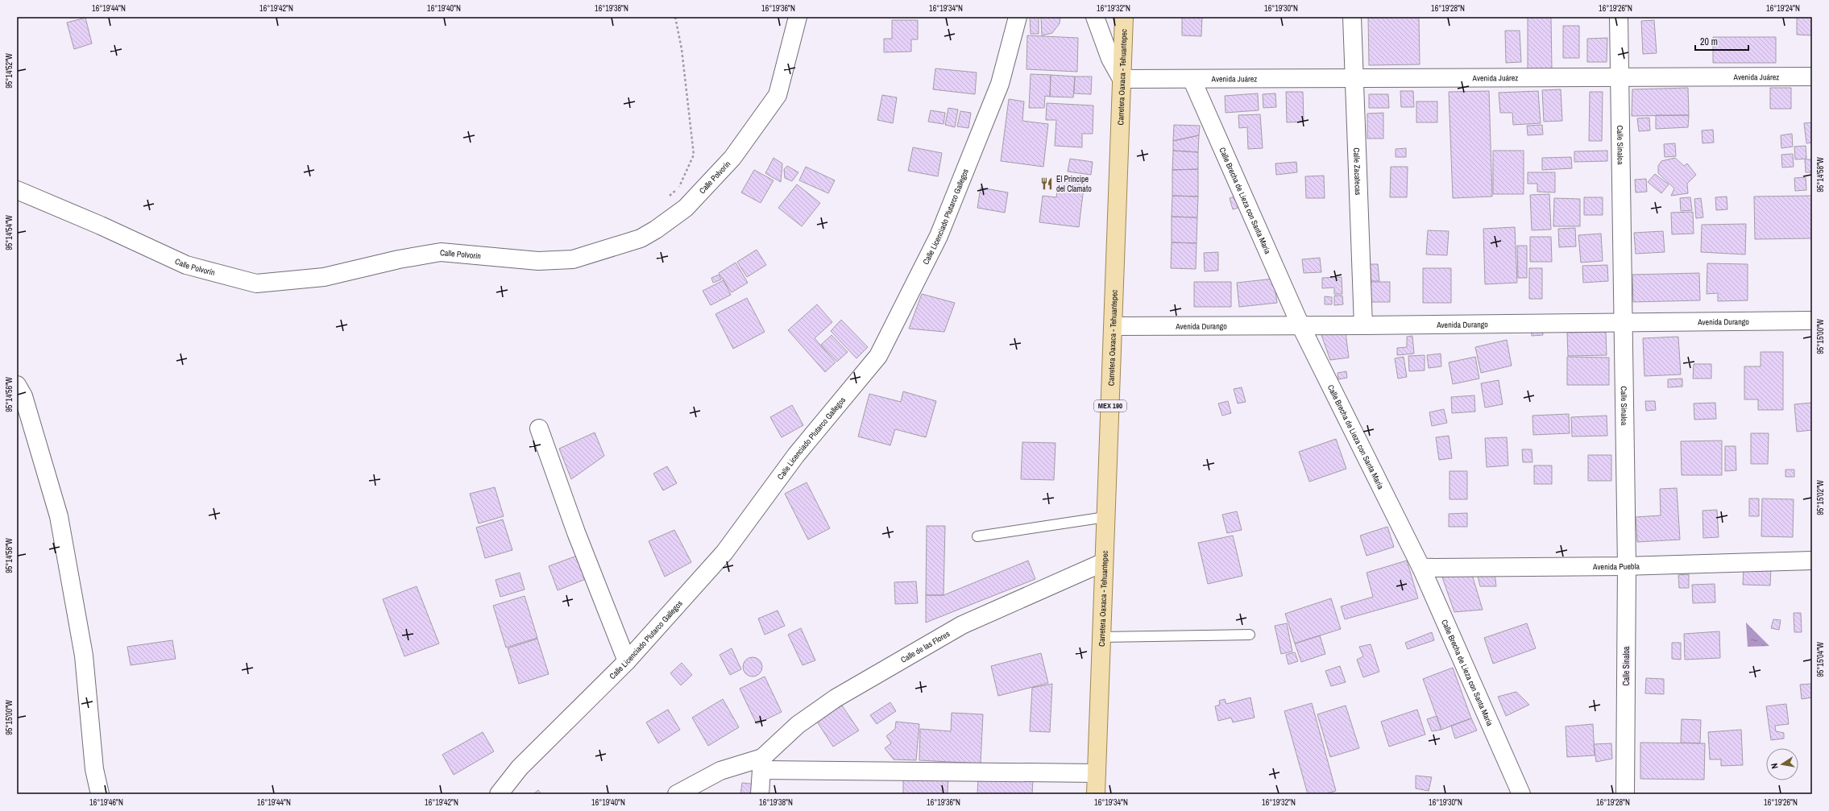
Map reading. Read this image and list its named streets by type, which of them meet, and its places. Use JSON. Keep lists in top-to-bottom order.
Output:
{
  "streets": {
    "main road": ["Carretera Oaxaca - Tehuantepec", "MEX 190"],
    "street": [
      "Avenida Juárez",
      "Calle Sinaloa",
      "Calle Zacatecas",
      "Calle Polvorín",
      "Calle Brecha de Lieza con Santa María",
      "Calle Licenciado Plutarco Gallegos",
      "Avenida Durango",
      "Avenida Puebla",
      "Calle de las Flores"
    ]
  },
  "crossings": [
    ["Avenida Juárez", "Carretera Oaxaca - Tehuantepec"],
    ["Avenida Juárez", "Calle Sinaloa"],
    ["Avenida Juárez", "Calle Zacatecas"],
    ["Avenida Juárez", "Calle Brecha de Lieza con Santa María"],
    ["Carretera Oaxaca - Tehuantepec", "Avenida Durango"],
    ["Carretera Oaxaca - Tehuantepec", "Calle de las Flores"],
    ["Calle Sinaloa", "Avenida Durango"],
    ["Calle Sinaloa", "Avenida Puebla"],
    ["Calle Zacatecas", "Avenida Durango"],
    ["Calle Brecha de Lieza con Santa María", "Avenida Durango"],
    ["Calle Brecha de Lieza con Santa María", "Avenida Puebla"]
  ],
  "places": {
    "restaurant": ["El Principe del Clamato"]
  },
  "scale_bar": "20 m",
  "north": "left",
  "coordinates": [
    "16°19'44\"N",
    "16°19'42\"N",
    "16°19'40\"N",
    "16°19'38\"N",
    "16°19'36\"N",
    "16°19'34\"N",
    "16°19'32\"N",
    "16°19'30\"N",
    "16°19'28\"N",
    "16°19'26\"N",
    "16°19'24\"N",
    "95°14'52\"W",
    "95°14'58\"W",
    "95°14'54\"W",
    "95°15'00\"W",
    "95°14'56\"W",
    "95°15'02\"W",
    "95°15'04\"W",
    "16°19'46\"N"
  ]
}
